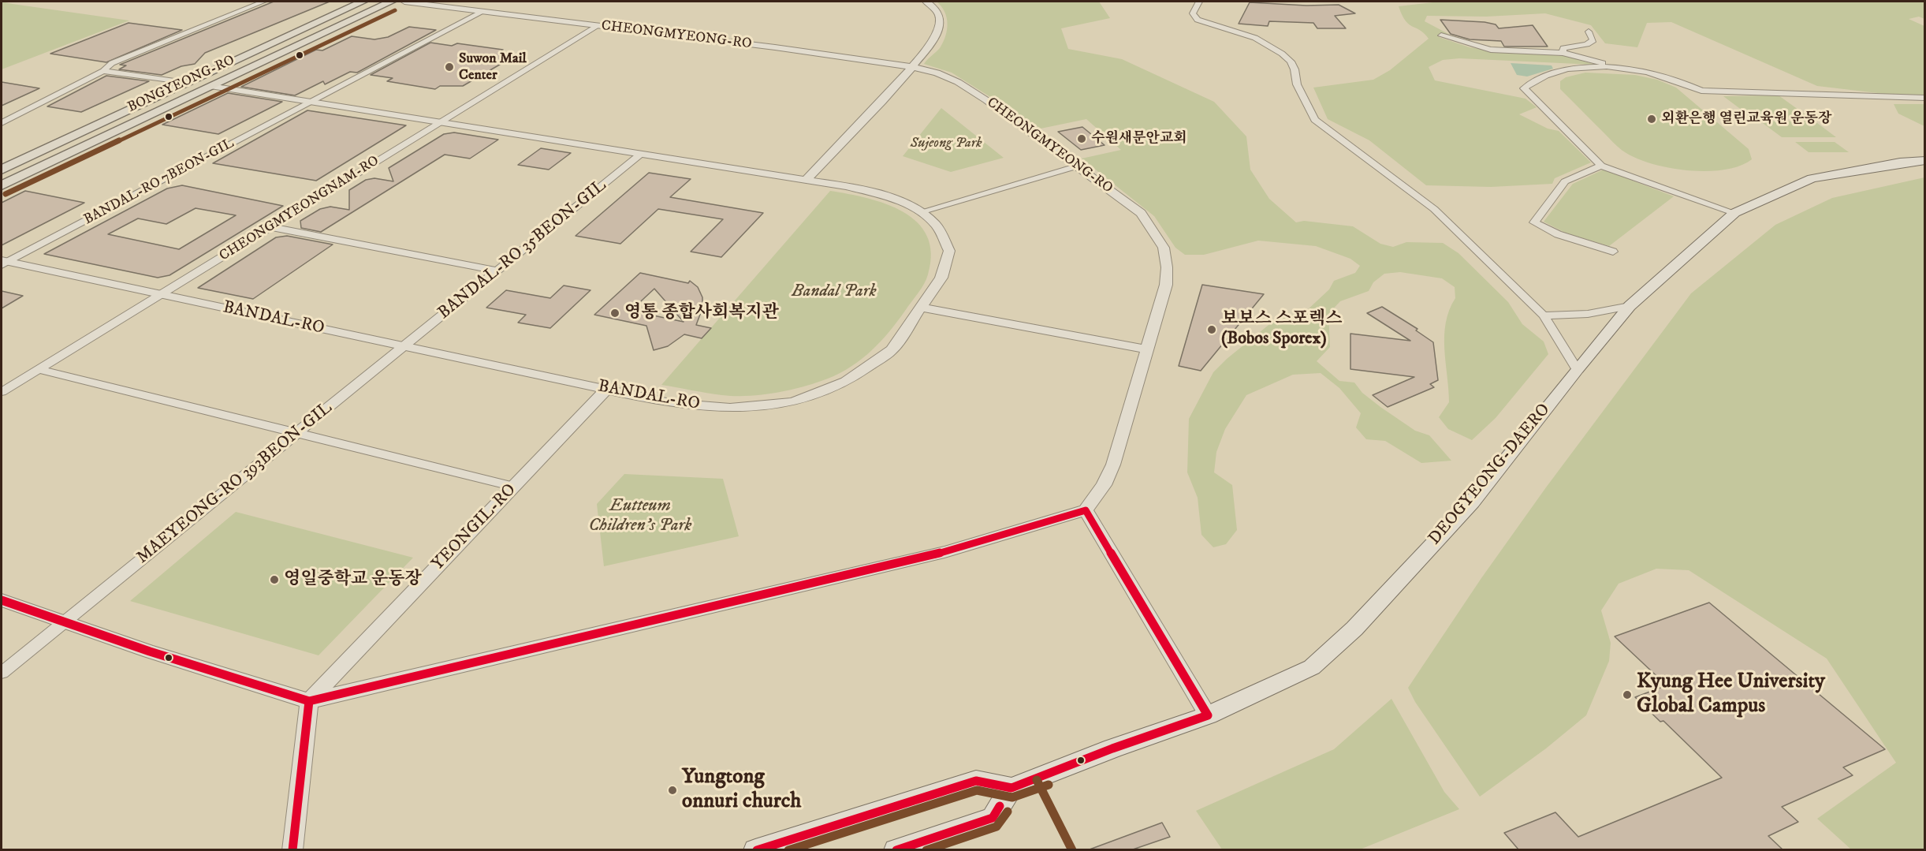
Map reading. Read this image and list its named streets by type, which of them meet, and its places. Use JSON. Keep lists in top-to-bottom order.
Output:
{
  "streets": {
    "main road": ["BONGYEONG-RO", "DEOGYEONG-DAERO"],
    "street": [
      "CHEONGMYEONG-RO",
      "BANDAL-RO 7BEON-GIL",
      "CHEONGMYEONGNAM-RO",
      "BANDAL-RO 35BEON-GIL",
      "BANDAL-RO",
      "MAEYEONG-RO 393BEON-GIL",
      "YEONGIL-RO"
    ]
  },
  "crossings": [
    ["CHEONGMYEONG-RO", "BANDAL-RO 7BEON-GIL"],
    ["CHEONGMYEONG-RO", "CHEONGMYEONGNAM-RO"],
    ["BONGYEONG-RO", "BANDAL-RO"],
    ["BANDAL-RO 7BEON-GIL", "BANDAL-RO"],
    ["CHEONGMYEONGNAM-RO", "BANDAL-RO"],
    ["BANDAL-RO 35BEON-GIL", "BANDAL-RO"],
    ["BANDAL-RO 35BEON-GIL", "MAEYEONG-RO 393BEON-GIL"],
    ["BANDAL-RO", "MAEYEONG-RO 393BEON-GIL"],
    ["BANDAL-RO", "YEONGIL-RO"]
  ],
  "parks": ["Sujeong Park", "Bandal Park", "Eutteum Children's Park"],
  "places": [
    "Suwon Mail Center",
    "외환은행 열린교육원 운동장",
    "수원새문안교회",
    "영통 종합사회복지관",
    "보보스 스포렉스 (Bobos Sporex)",
    "영일중학교 운동장",
    "Kyung Hee University Global Campus",
    "Yungtong onnuri church"
  ]
}
